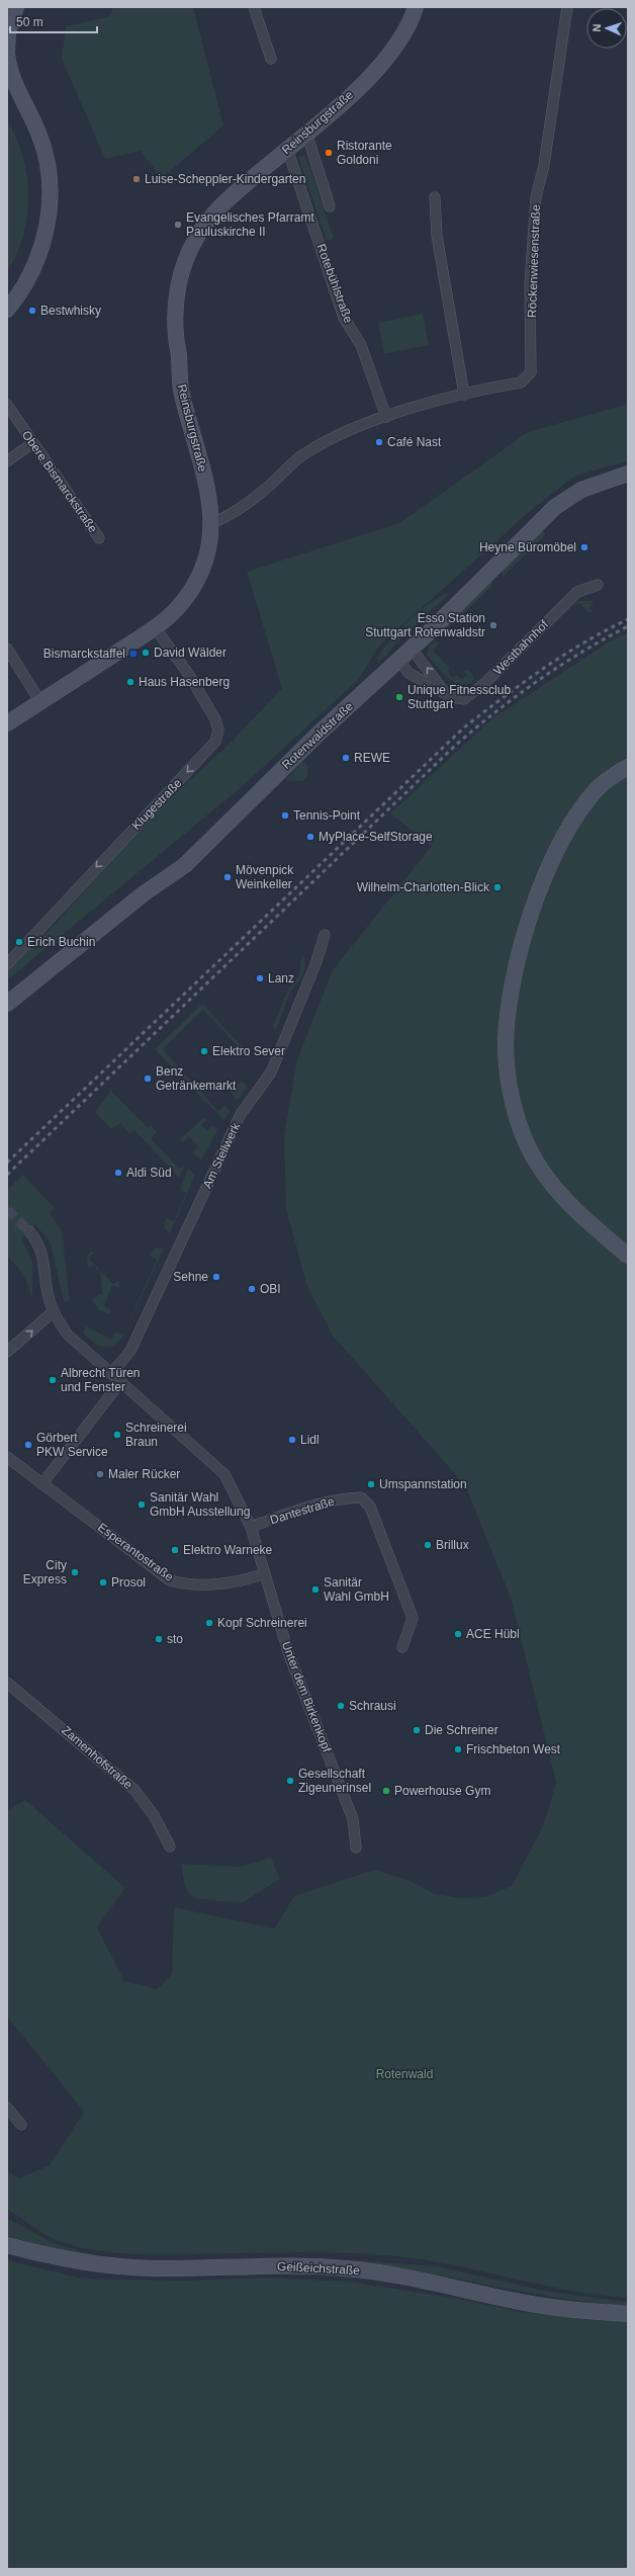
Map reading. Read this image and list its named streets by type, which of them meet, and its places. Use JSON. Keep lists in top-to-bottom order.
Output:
{
  "streets": {
    "main road": ["Reinsburgstraße", "Rotenwaldstraße", "Geißeichstraße"],
    "street": [
      "Röckenwiesenstraße",
      "Rotebühlstraße",
      "Obere Bismarckstraße",
      "Westbahnhof",
      "Klugestraße",
      "Am Stellwerk",
      "Dantestraße",
      "Esperantostraße",
      "Unter dem Birkenkopf",
      "Zamenhofstraße"
    ]
  },
  "crossings": [
    ["Reinsburgstraße", "Röckenwiesenstraße"],
    ["Reinsburgstraße", "Rotebühlstraße"],
    ["Reinsburgstraße", "Klugestraße"],
    ["Röckenwiesenstraße", "Rotebühlstraße"],
    ["Westbahnhof", "Rotenwaldstraße"],
    ["Am Stellwerk", "Unter dem Birkenkopf"],
    ["Dantestraße", "Unter dem Birkenkopf"],
    ["Esperantostraße", "Unter dem Birkenkopf"]
  ],
  "one_way": ["Klugestraße"],
  "parks": ["Rotenwald"],
  "places": {
    "other": [
      "Ristorante Goldoni",
      "Luise-Scheppler-Kindergarten",
      "Evangelisches Pfarramt Pauluskirche II",
      "Bestwhisky",
      "Café Nast",
      "Heyne Büromöbel",
      "Esso Station Stuttgart Rotenwaldstr",
      "David Wälder",
      "Haus Hasenberg",
      "Unique Fitnessclub Stuttgart",
      "REWE",
      "Tennis-Point",
      "MyPlace-SelfStorage",
      "Mövenpick Weinkeller",
      "Wilhelm-Charlotten-Blick",
      "Erich Buchin",
      "Lanz",
      "Elektro Sever",
      "Benz Getränkemarkt",
      "Aldi Süd",
      "Sehne",
      "OBI",
      "Albrecht Türen und Fenster",
      "Schreinerei Braun",
      "Lidl",
      "Görbert PKW Service",
      "Maler Rücker",
      "Umspannstation",
      "Sanitär Wahl GmbH Ausstellung",
      "Brillux",
      "Elektro Warneke",
      "City Express",
      "Prosol",
      "Sanitär Wahl GmbH",
      "Kopf Schreinerei",
      "ACE Hübl",
      "sto",
      "Schrausi",
      "Die Schreiner",
      "Frischbeton West",
      "Gesellschaft Zigeunerinsel",
      "Powerhouse Gym"
    ],
    "transit": ["Bismarckstaffel"]
  },
  "scale_bar": "50 m",
  "north": "left"
}
